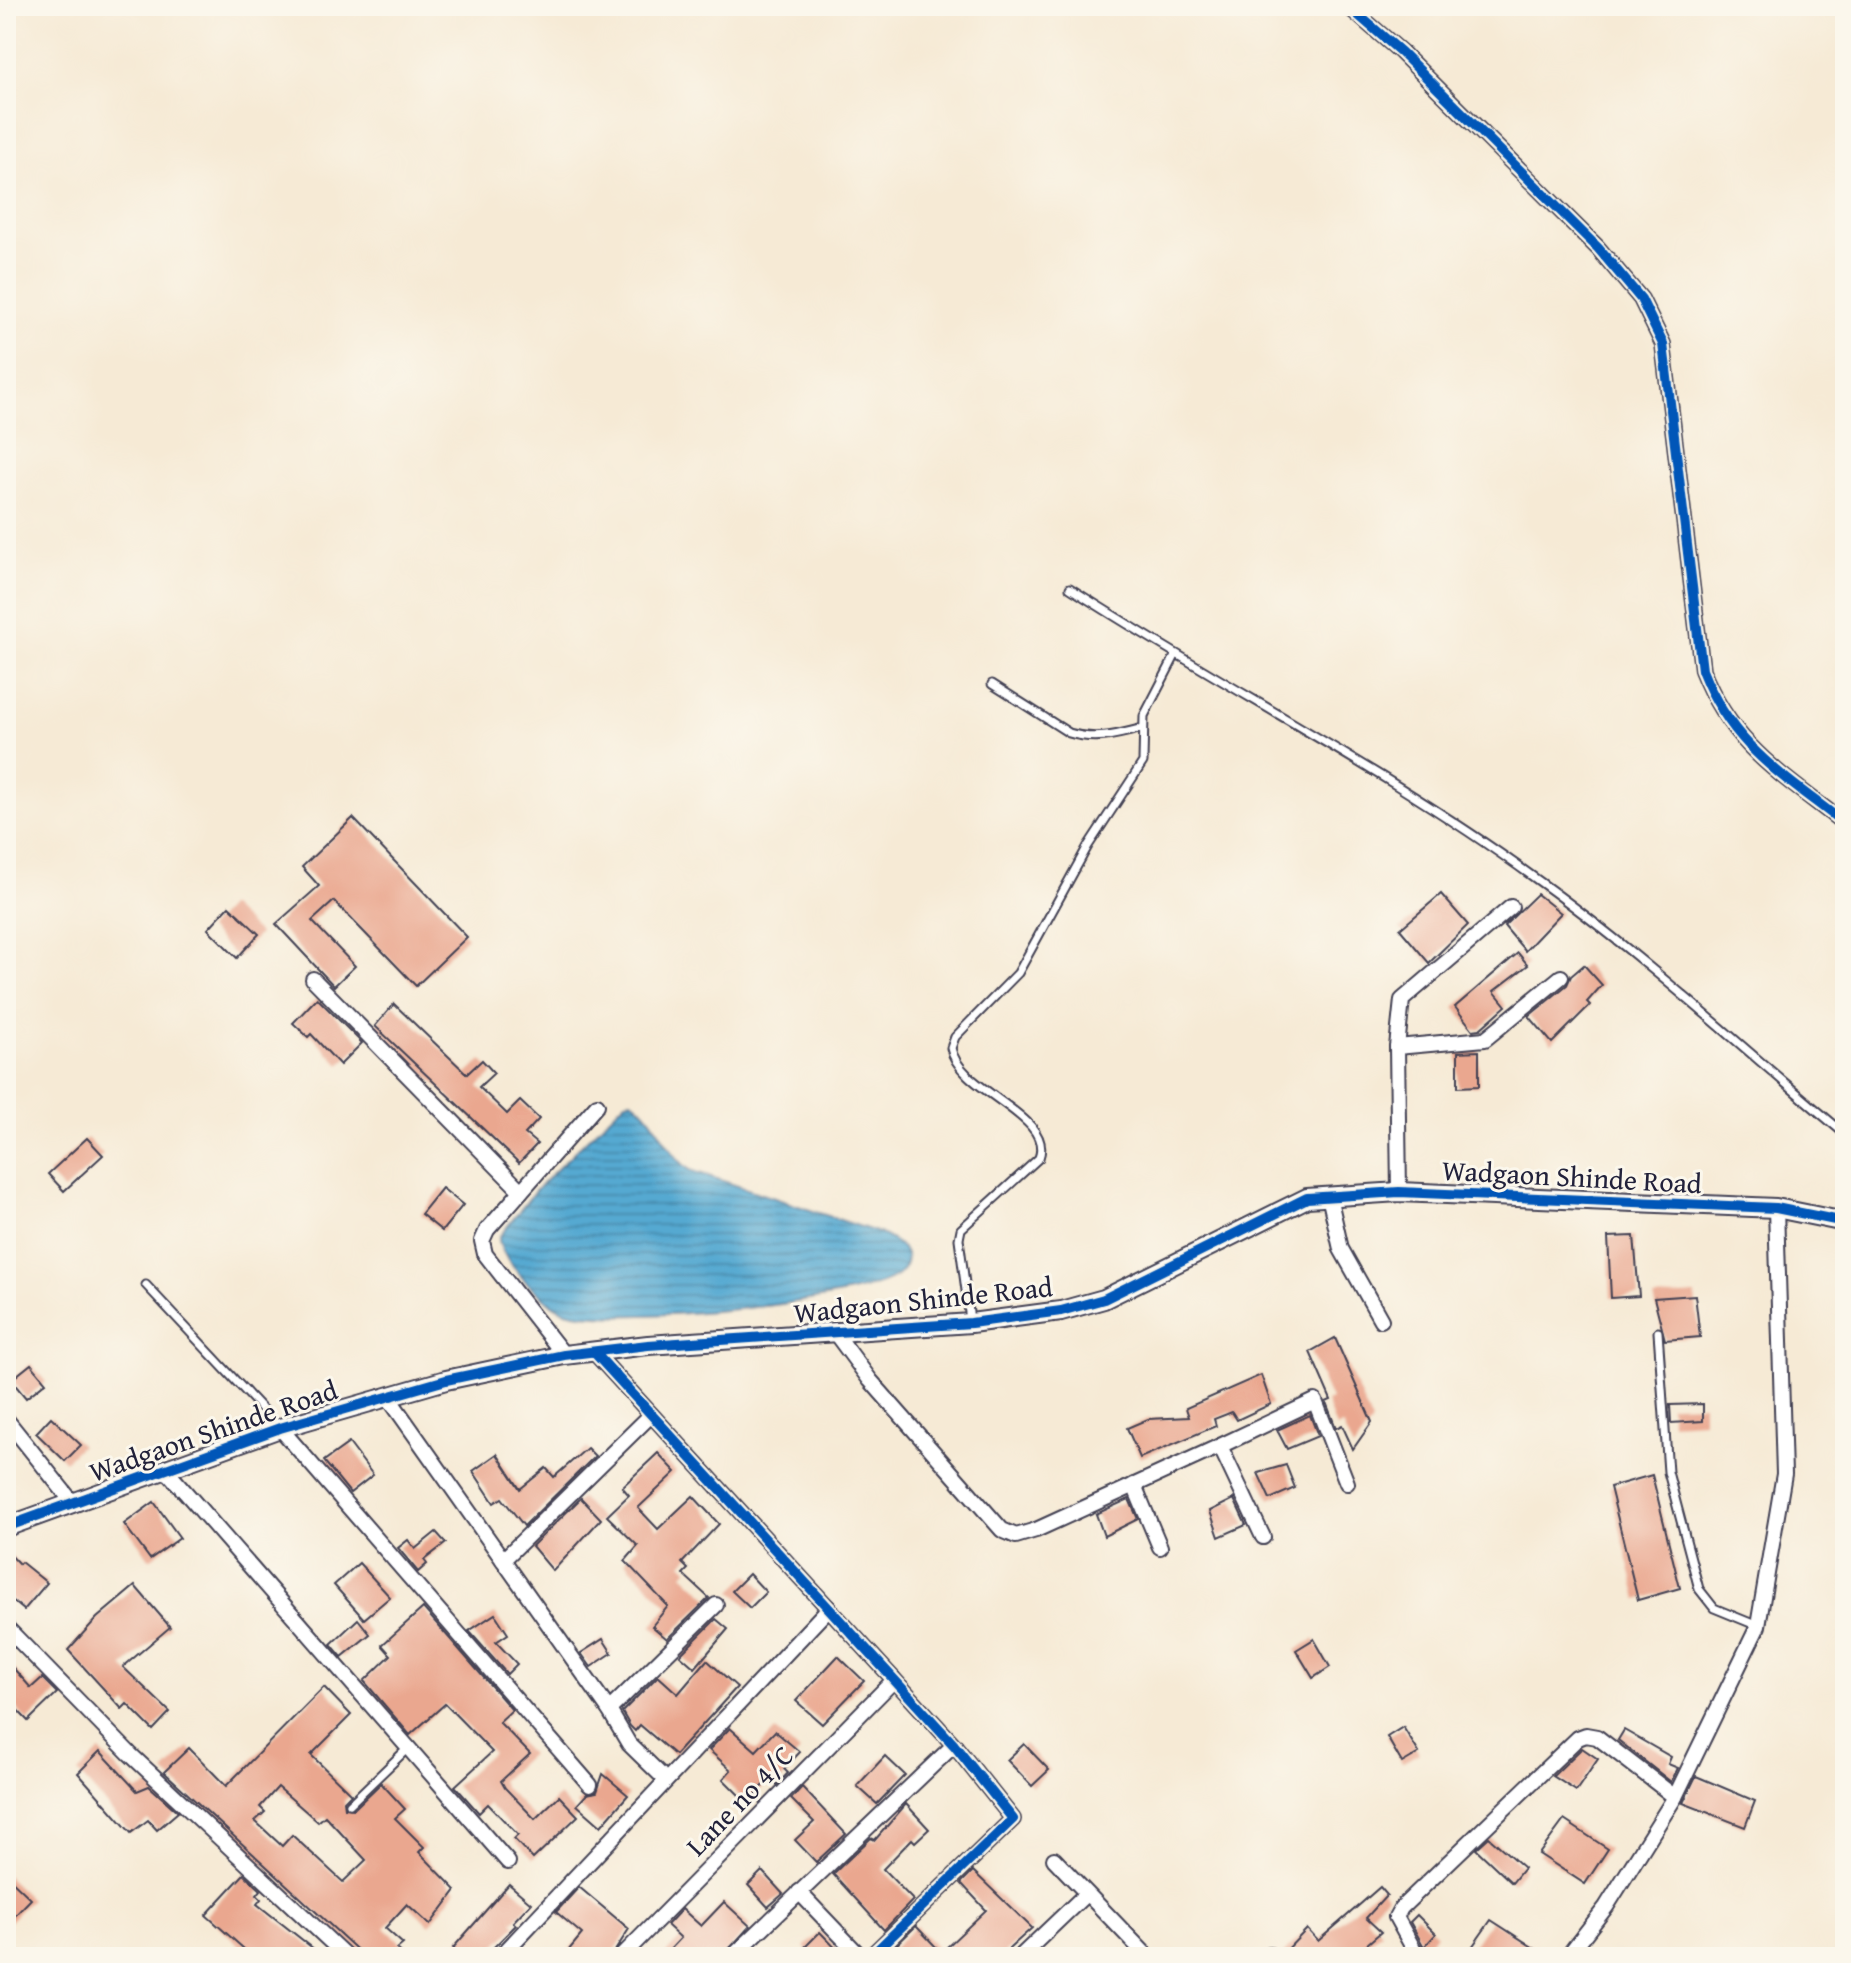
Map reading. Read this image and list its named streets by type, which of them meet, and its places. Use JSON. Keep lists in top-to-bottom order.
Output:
{
  "streets": {
    "street": ["Wadgaon Shinde Road", "Lane no 4/C"]
  }
}
